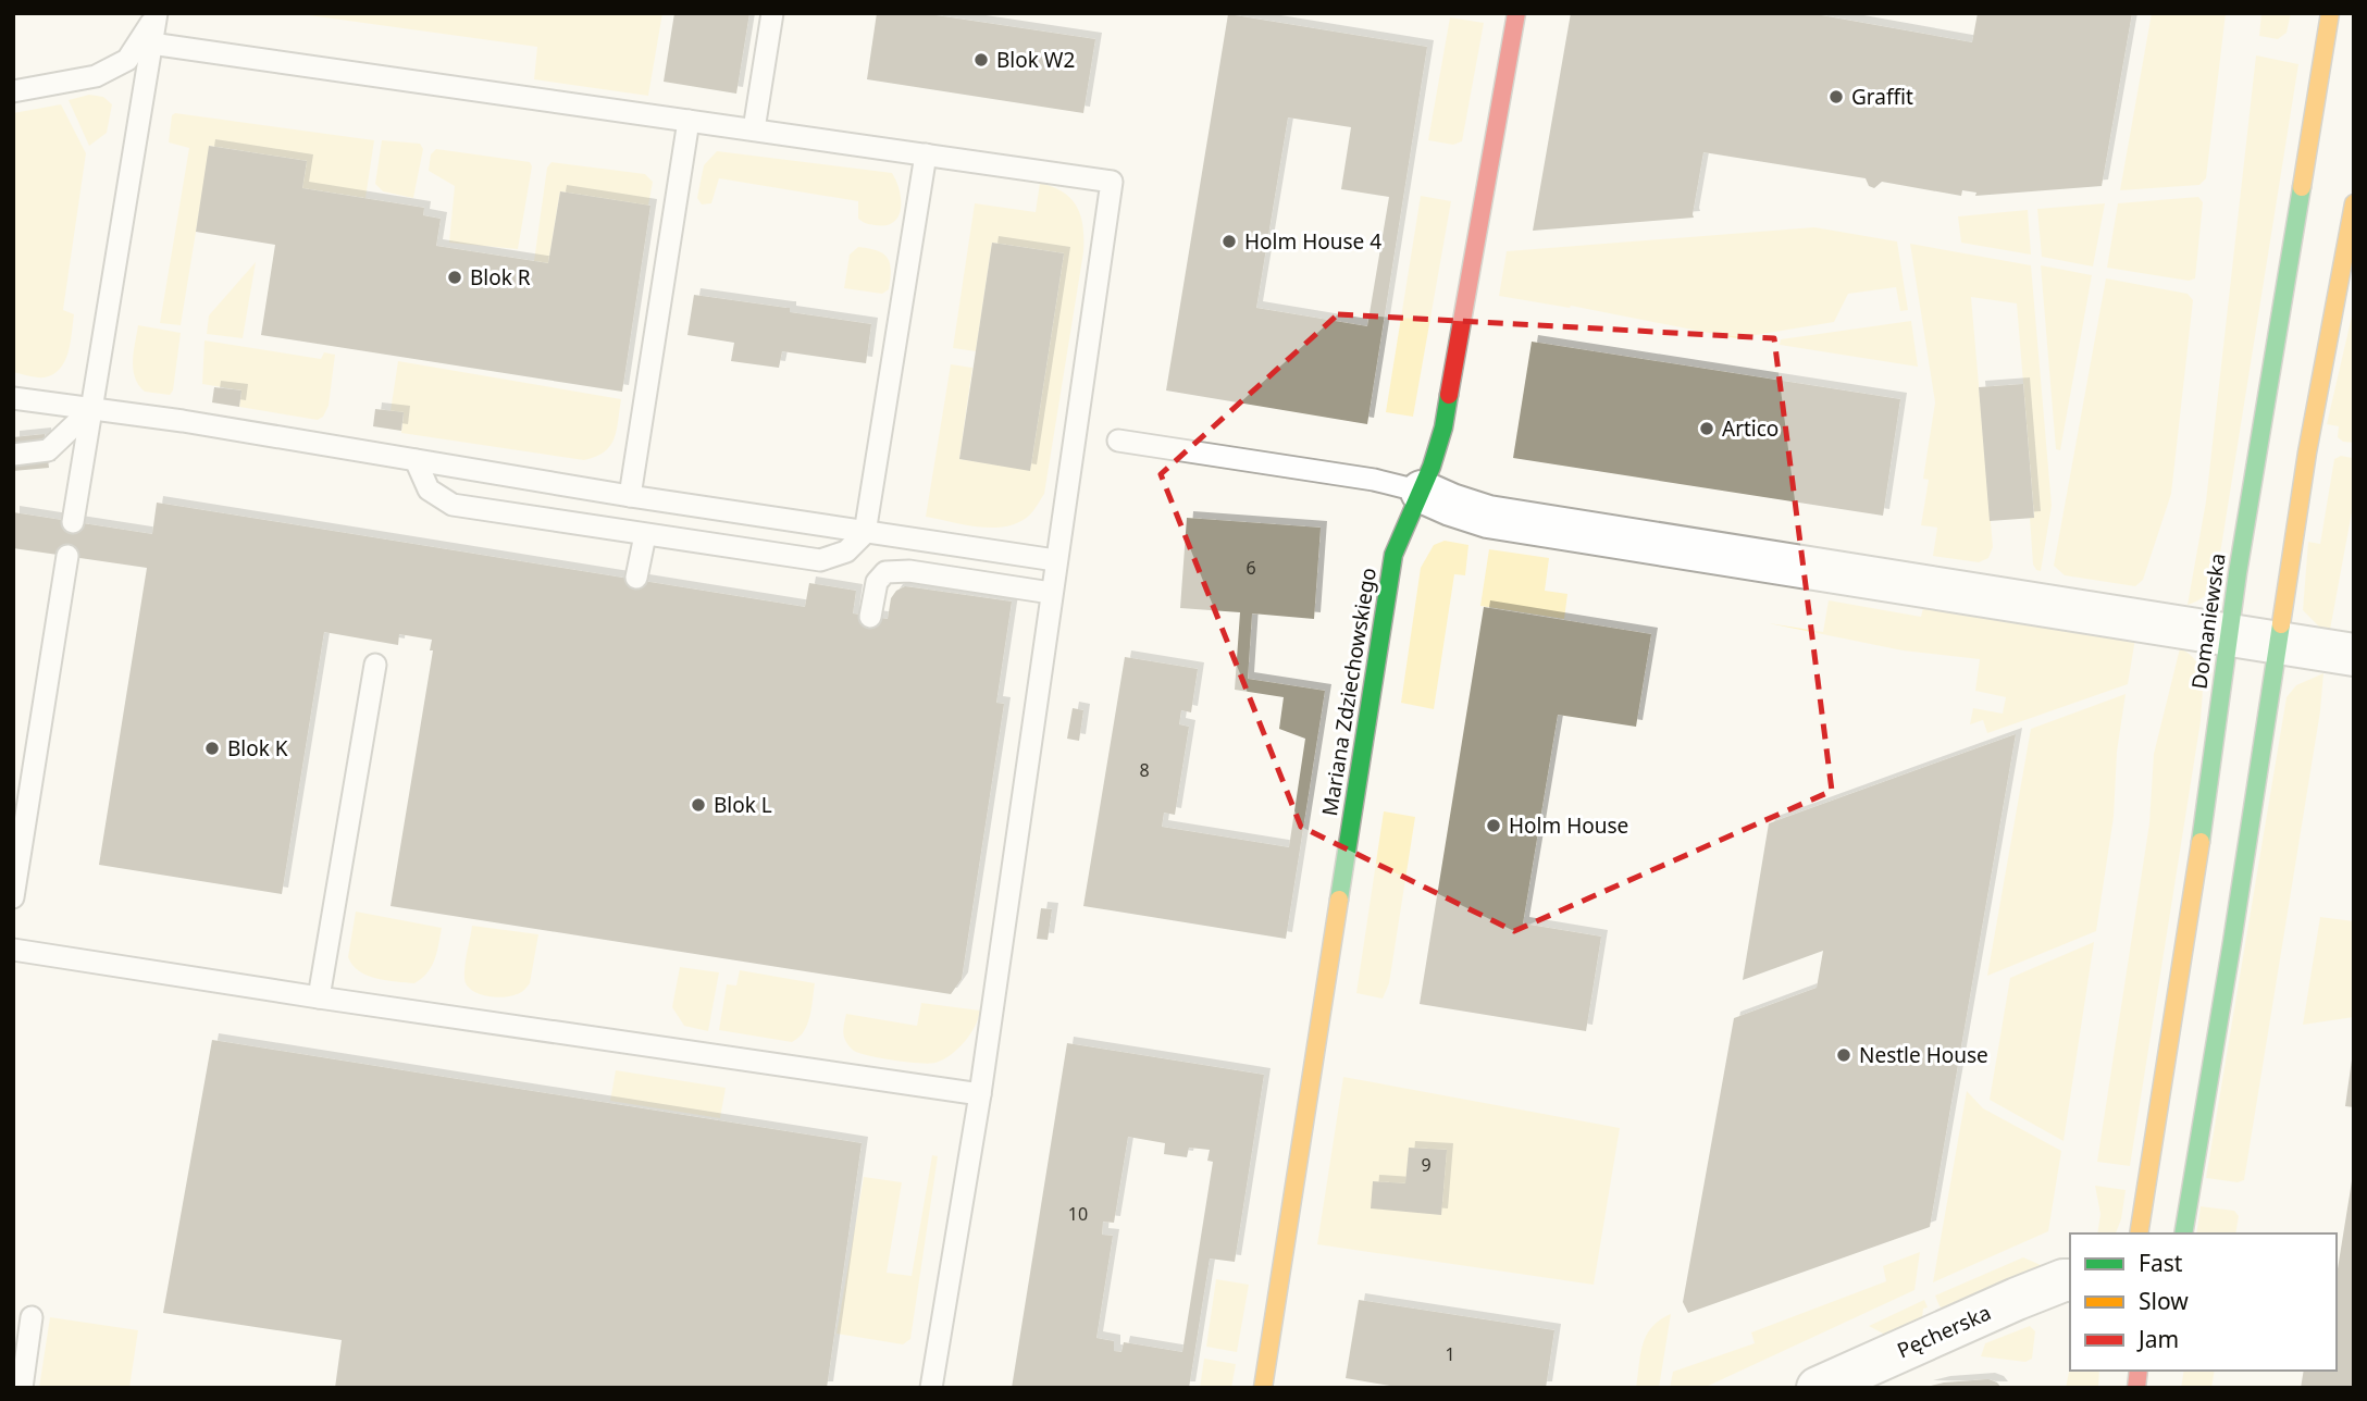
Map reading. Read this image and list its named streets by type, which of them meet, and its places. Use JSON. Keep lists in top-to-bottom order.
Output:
{
  "streets": {
    "street": ["Domaniewska", "Mariana Zdziechowskiego", "Pęcherska"]
  },
  "places": [
    "Blok W2",
    "Graffit",
    "Holm House 4",
    "Blok R",
    "Artico",
    "Blok K",
    "Blok L",
    "Holm House",
    "Nestle House"
  ],
  "house_numbers": [
    "6",
    "8",
    "9",
    "10",
    "1"
  ],
  "legend": ["Fast", "Slow", "Jam"]
}
